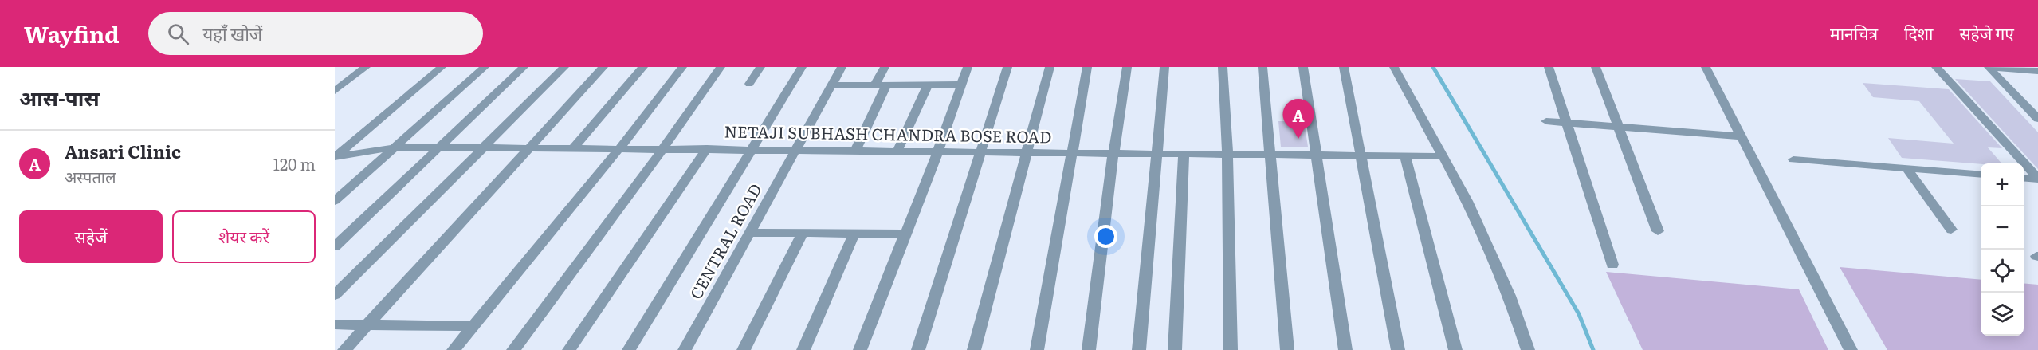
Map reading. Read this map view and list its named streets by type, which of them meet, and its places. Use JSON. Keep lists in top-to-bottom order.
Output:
{
  "streets": {
    "street": ["NETAJI SUBHASH CHANDRA BOSE ROAD", "CENTRAL ROAD"]
  },
  "crossings": [
    ["NETAJI SUBHASH CHANDRA BOSE ROAD", "CENTRAL ROAD"]
  ],
  "page": {
    "header": "Wayfind",
    "search": "यहाँ खोजें",
    "nav": ["मानचित्र", "दिशा", "सहेजे गए"],
    "heading": "आस-पास",
    "pins": "A",
    "list": [
      {
        "mark": "A",
        "name": "Ansari Clinic",
        "note": "अस्पताल",
        "value": "120 m"
      }
    ],
    "map_buttons": ["+", "−"],
    "buttons": ["सहेजें", "शेयर करें"]
  }
}
